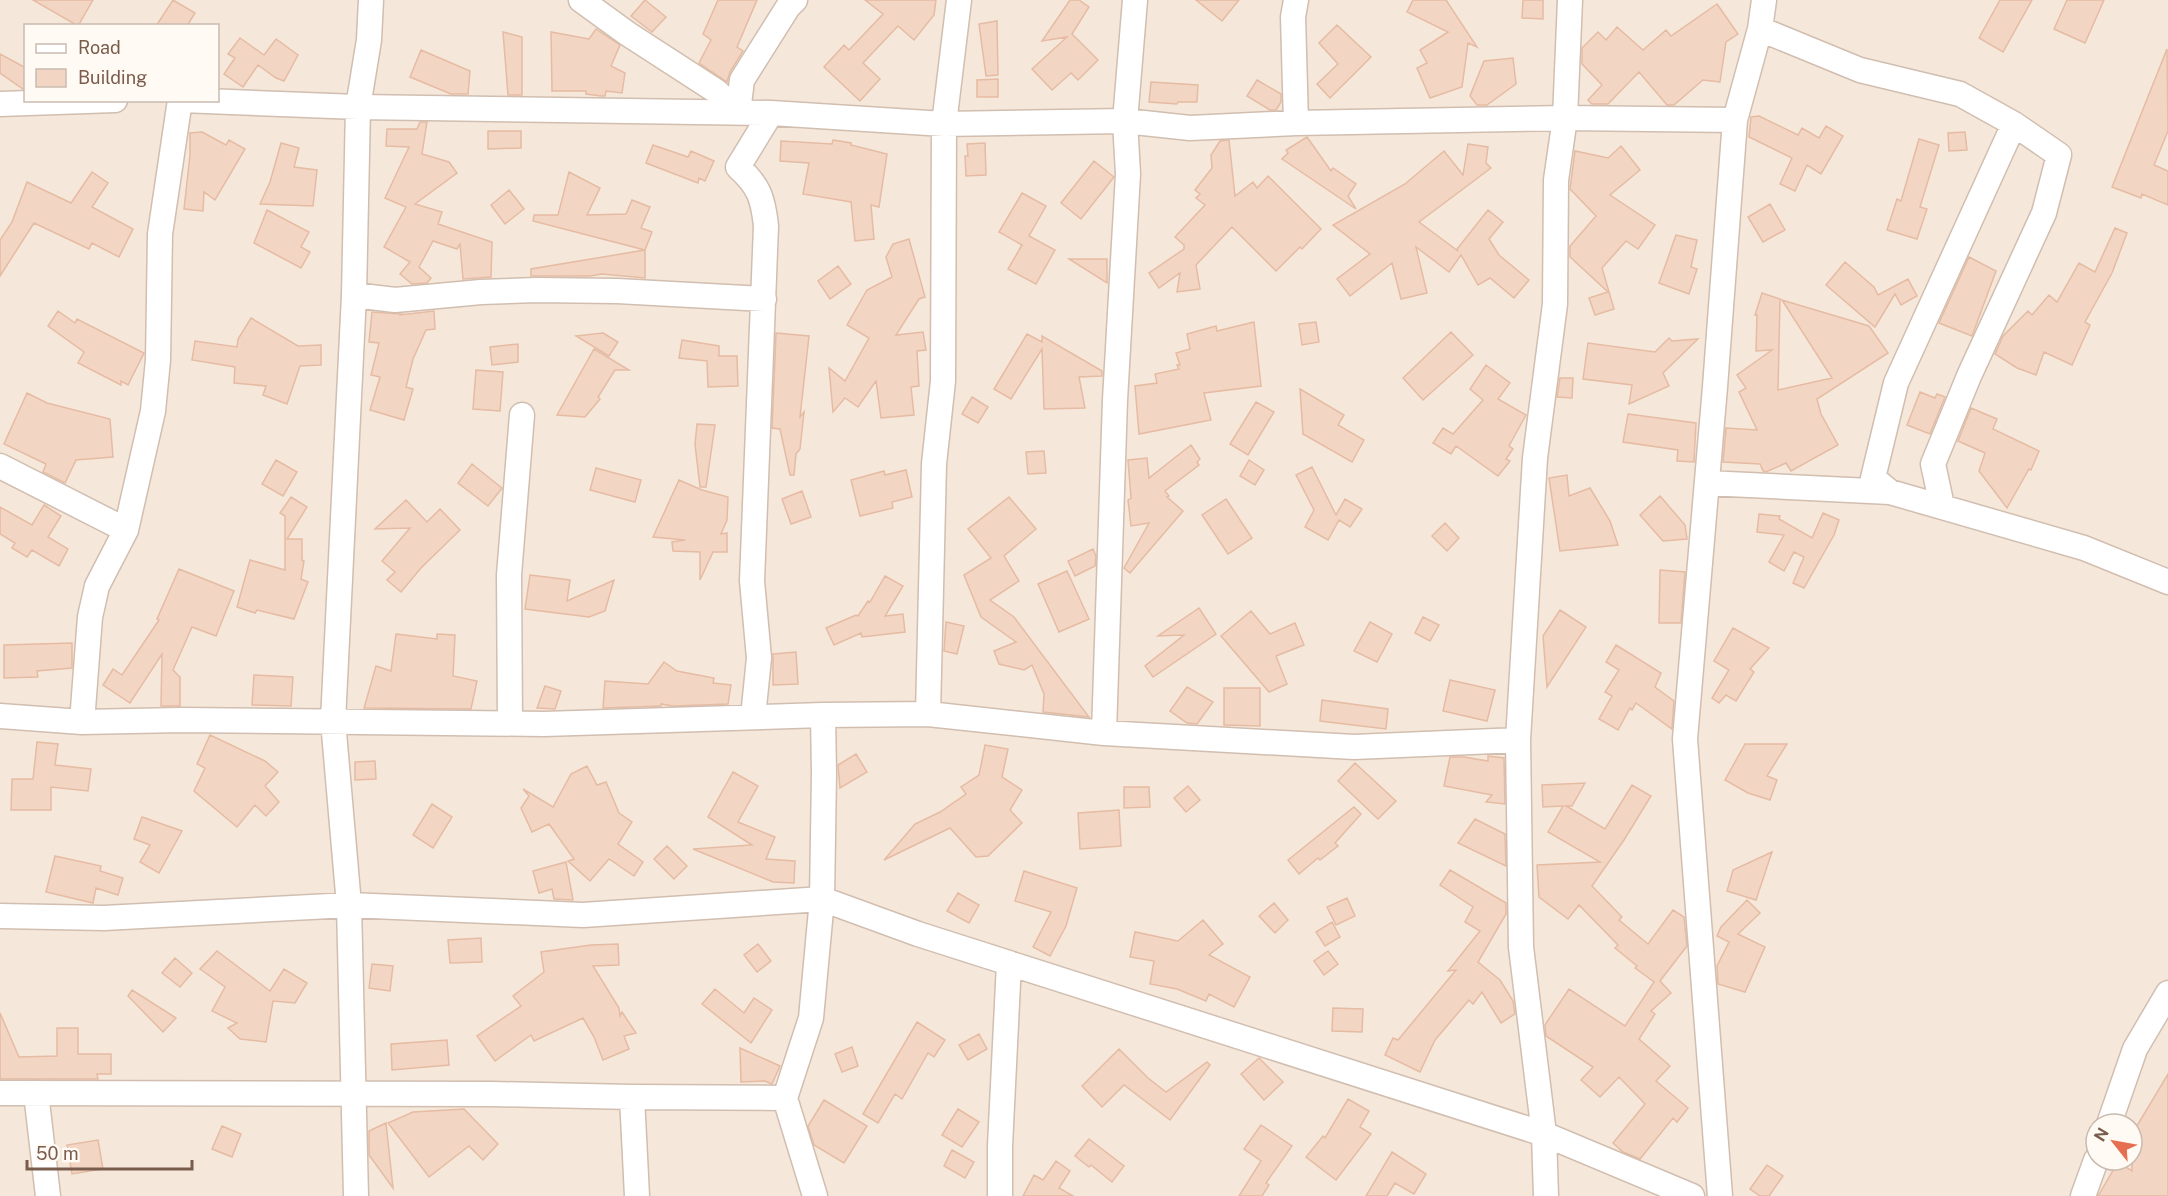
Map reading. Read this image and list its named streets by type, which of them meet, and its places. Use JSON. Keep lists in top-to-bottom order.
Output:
{
  "legend": ["Road", "Building"],
  "scale_bar": "50 m",
  "north": "top left"
}
